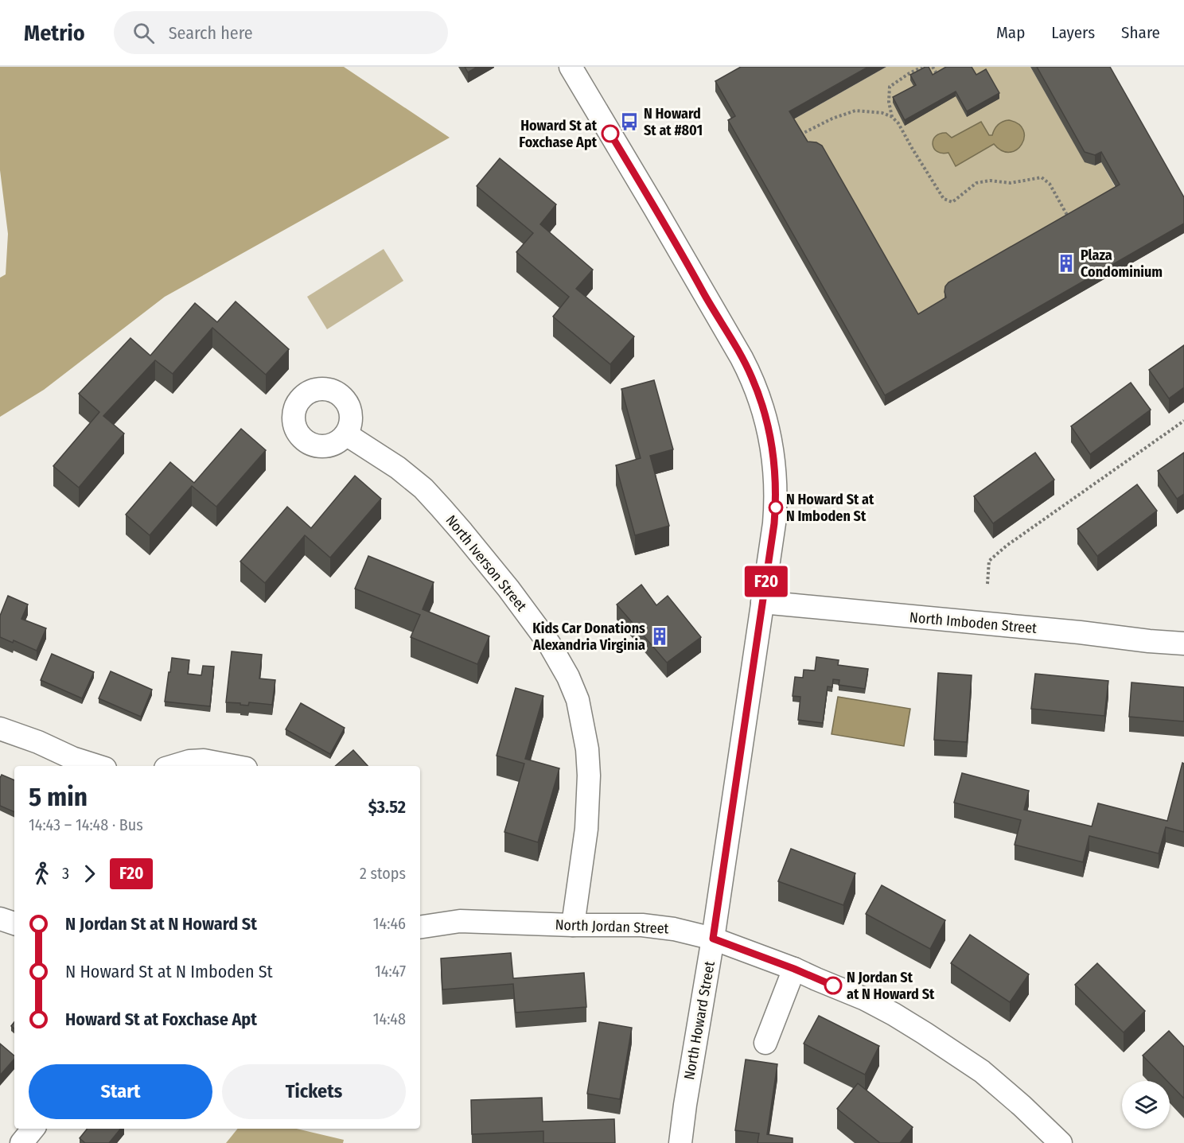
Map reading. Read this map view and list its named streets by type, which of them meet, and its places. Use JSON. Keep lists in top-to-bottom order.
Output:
{
  "streets": {
    "street": [
      "North Iverson Street",
      "North Imboden Street",
      "North Jordan Street",
      "North Howard Street"
    ]
  },
  "crossings": [
    ["North Iverson Street", "North Jordan Street"],
    ["North Imboden Street", "North Howard Street"],
    ["North Jordan Street", "North Howard Street"]
  ],
  "places": {
    "bus stop": ["N Howard St at #801"],
    "other": ["Howard St at Foxchase Apt", "N Howard St at N Imboden St", "N Jordan St at N Howard St"],
    "building": ["Plaza Condominium", "Kids Car Donations Alexandria Virginia"]
  },
  "lines": ["bus line F20"],
  "page": {
    "header": "Metrio",
    "search": "Search here",
    "nav": ["Map", "Layers", "Share"],
    "on_map": "F20",
    "heading": ["5 min", "14:43 – 14:48 · Bus", "$3.52"],
    "legs": ["3", "F20", "2 stops"],
    "list": [
      {
        "name": "N Jordan St at N Howard St",
        "value": "14:46"
      },
      {
        "name": "N Howard St at N Imboden St",
        "value": "14:47"
      },
      {
        "name": "Howard St at Foxchase Apt",
        "value": "14:48"
      }
    ],
    "buttons": ["Start", "Tickets"]
  }
}
